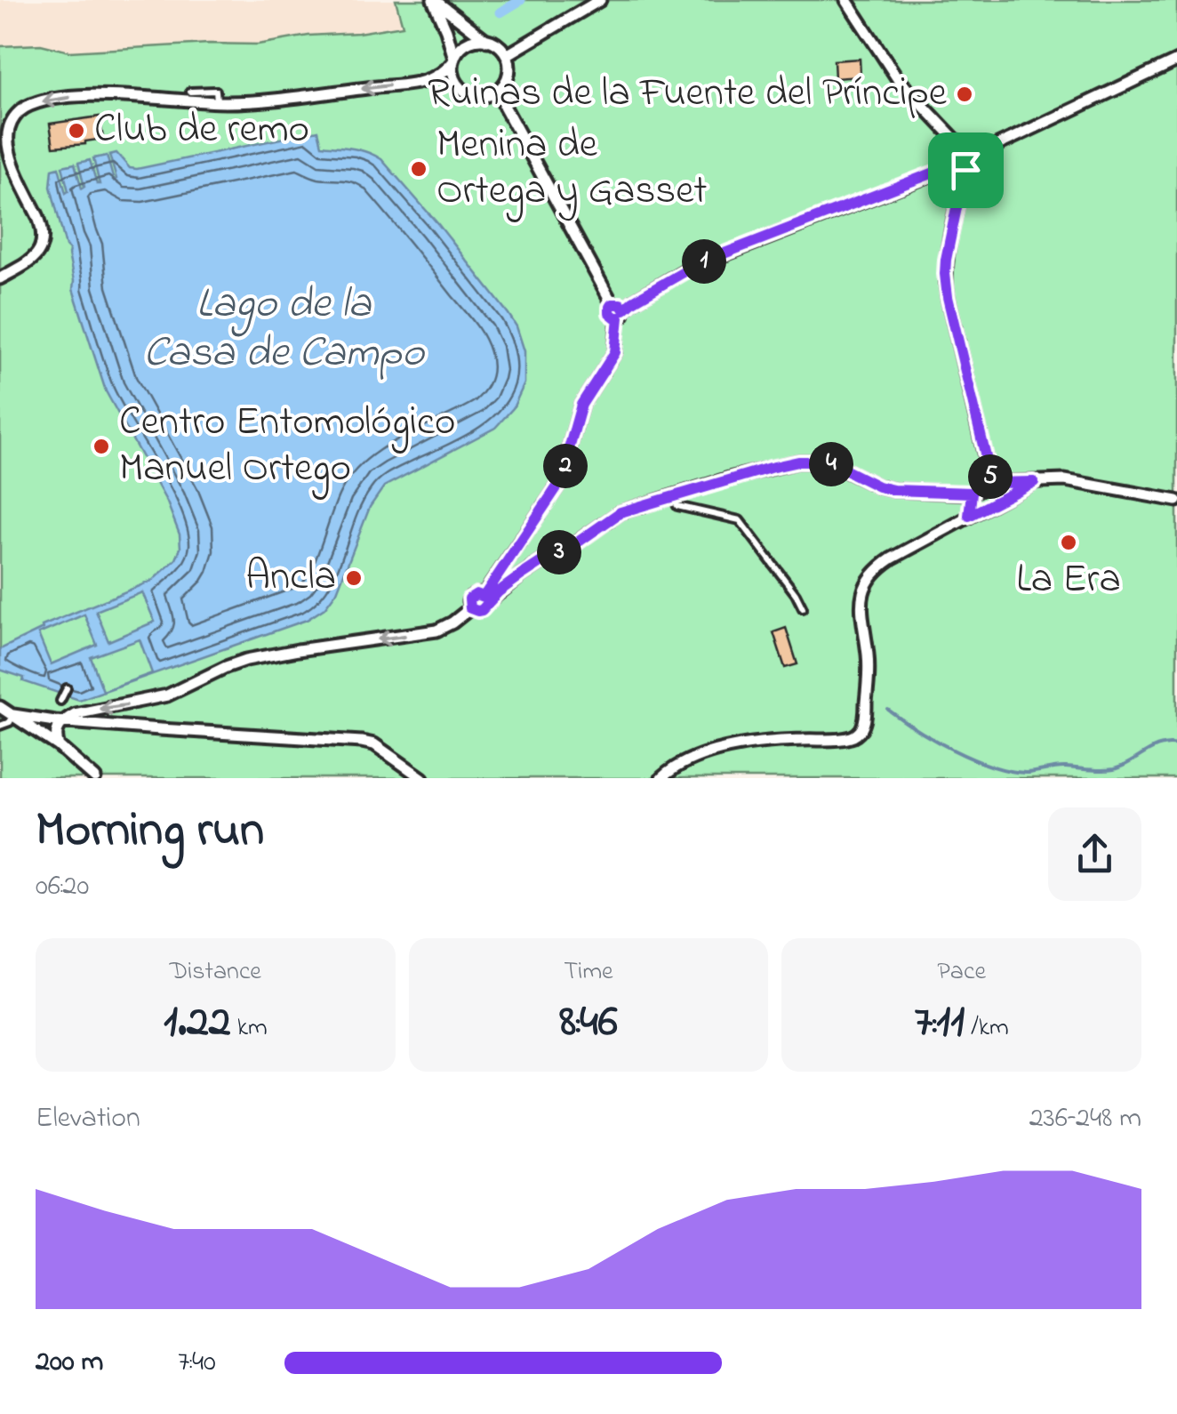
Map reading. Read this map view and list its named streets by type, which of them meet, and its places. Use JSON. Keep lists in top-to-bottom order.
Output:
{
  "water": ["Lago de la Casa de Campo"],
  "places": [
    "Ruinas de la Fuente del Príncipe",
    "Club de remo",
    "Menina de Ortega y Gasset",
    "Centro Entomológico Manuel Ortego",
    "La Era",
    "Ancla"
  ],
  "page": {
    "pins": [
      "1",
      "4",
      "2",
      "5",
      "3"
    ],
    "heading": ["Morning run", "06:20"],
    "stats": [
      ["Distance", "1.22 km"],
      ["Time", "8:46"],
      ["Pace", "7:11 /km"]
    ],
    "chart": ["Elevation", "236–248 m"],
    "list": [
      {
        "name": "200 m",
        "note": "7:40"
      }
    ]
  }
}
